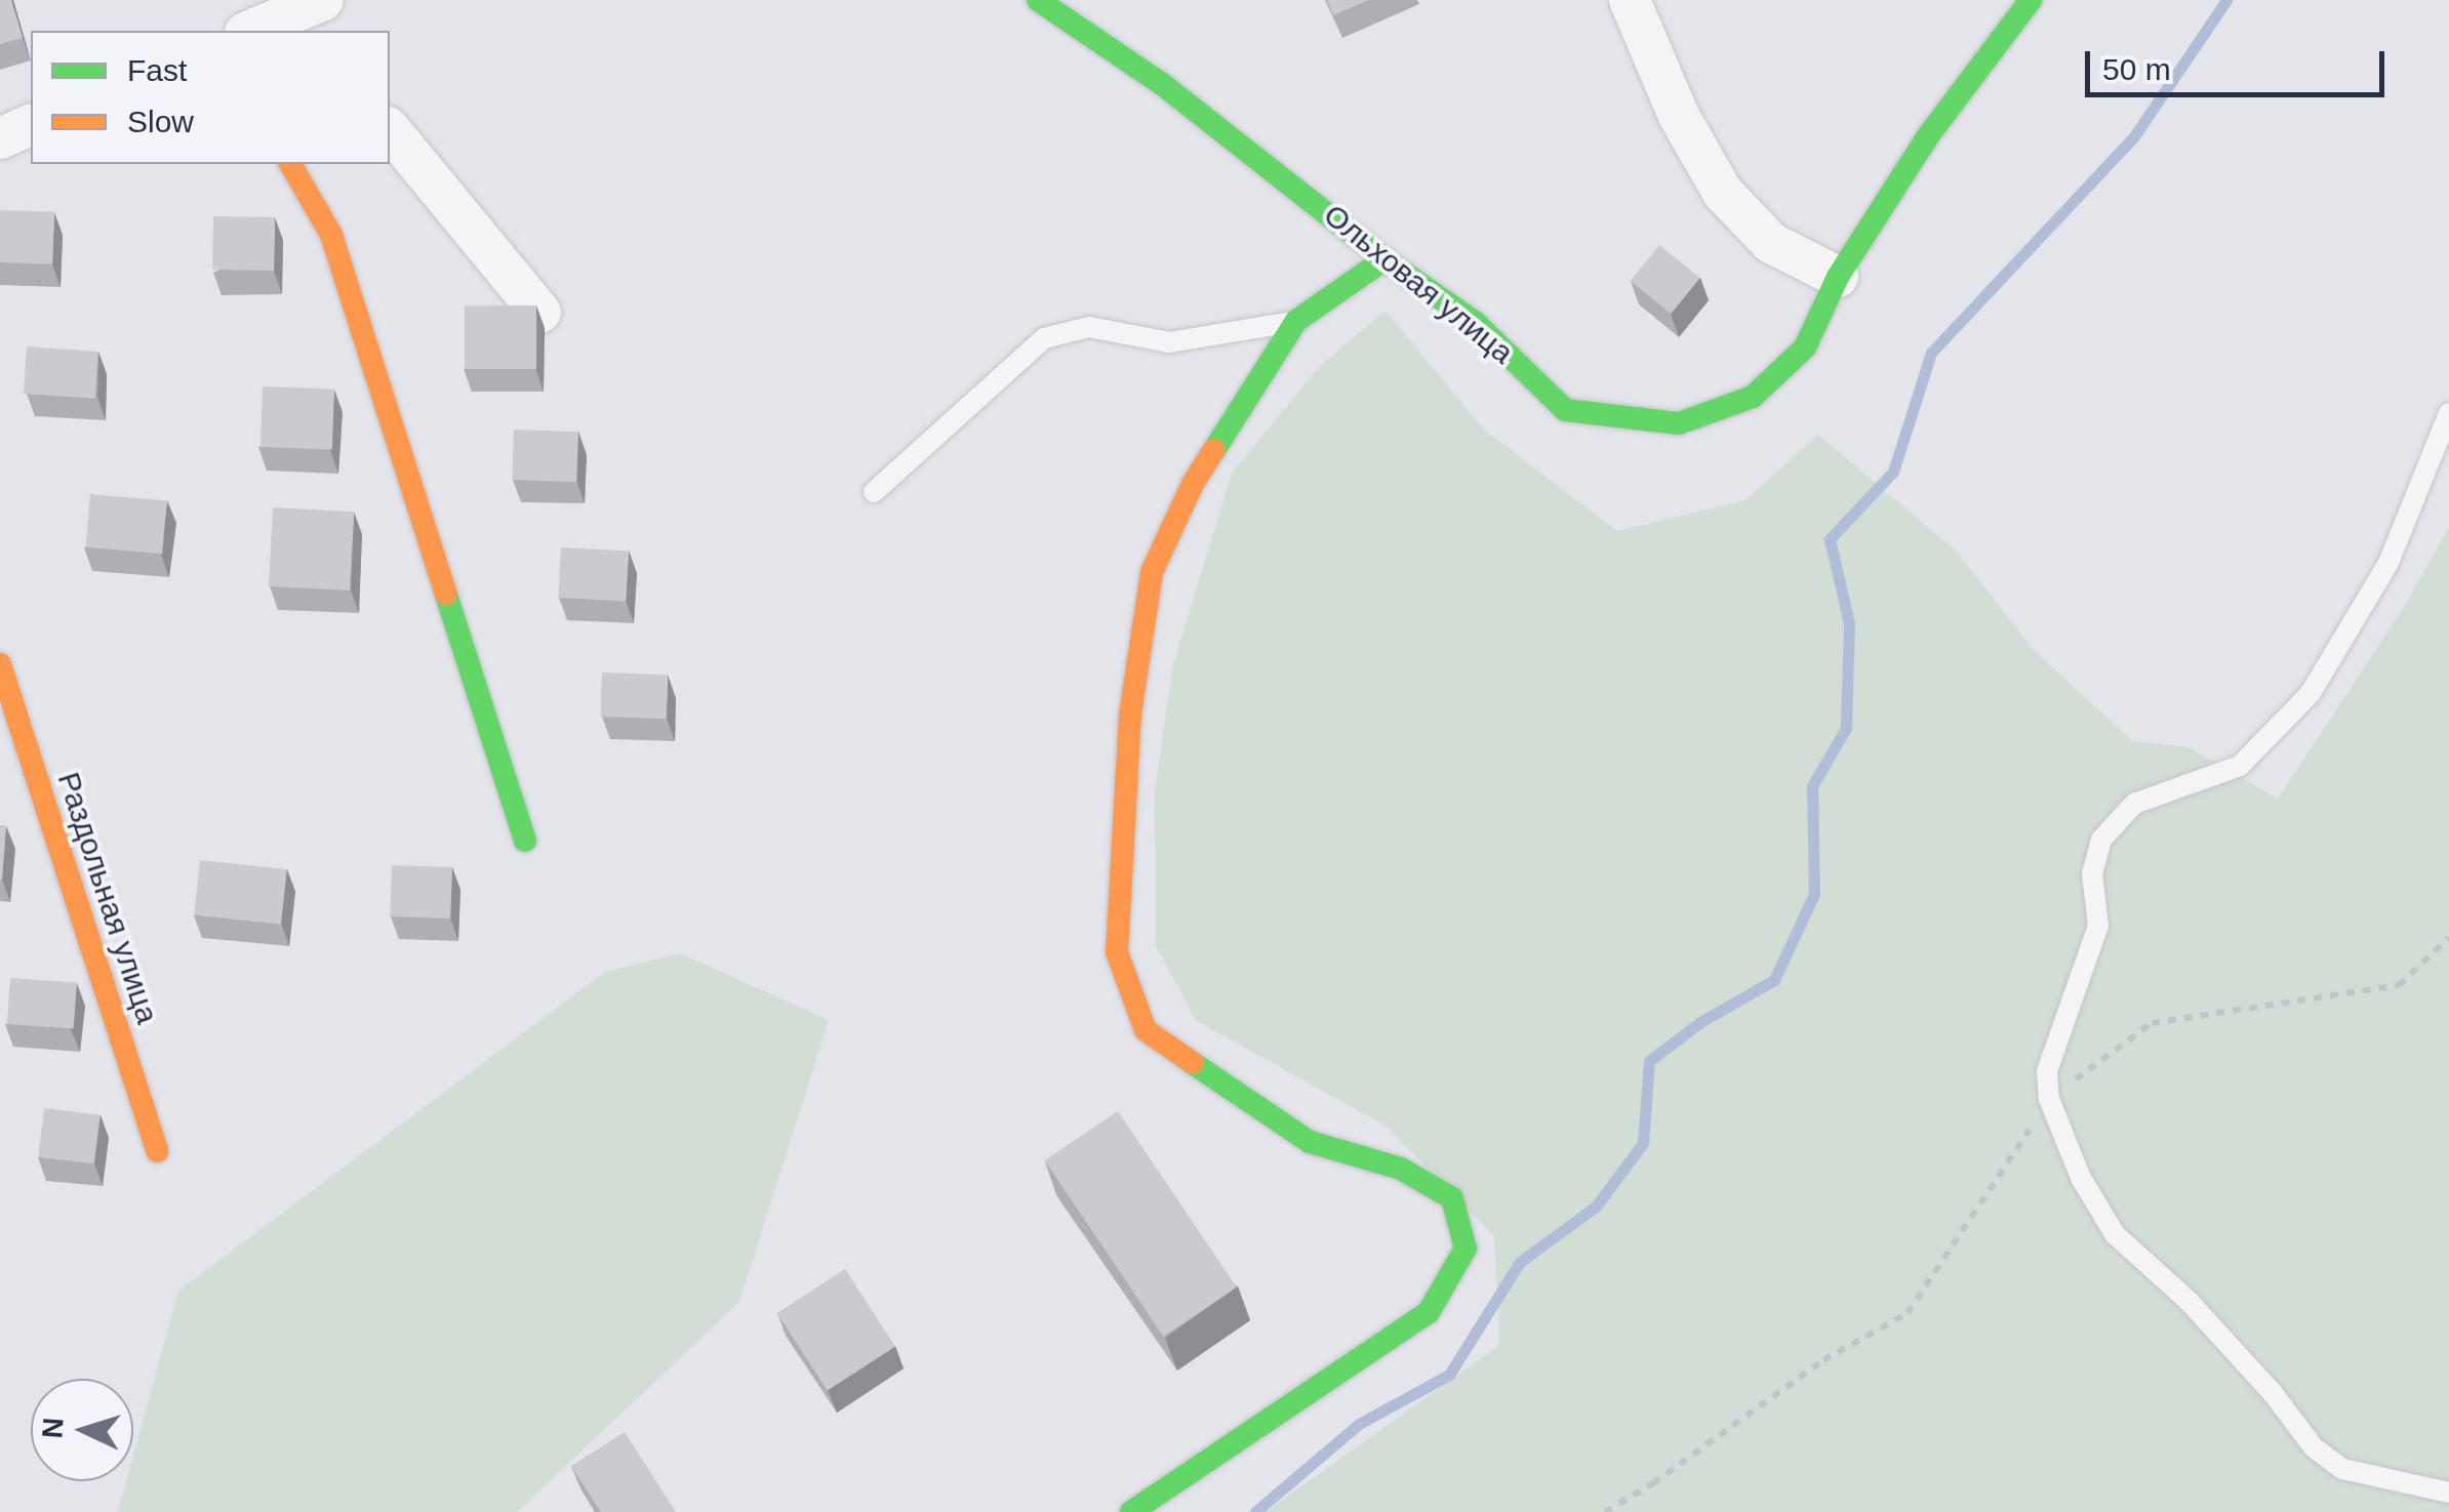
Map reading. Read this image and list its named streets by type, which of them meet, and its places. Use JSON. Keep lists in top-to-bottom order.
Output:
{
  "streets": {
    "street": ["Ольховая улица", "Раздольная улица"]
  },
  "legend": ["Fast", "Slow"],
  "scale_bar": "50 m",
  "north": "left"
}
